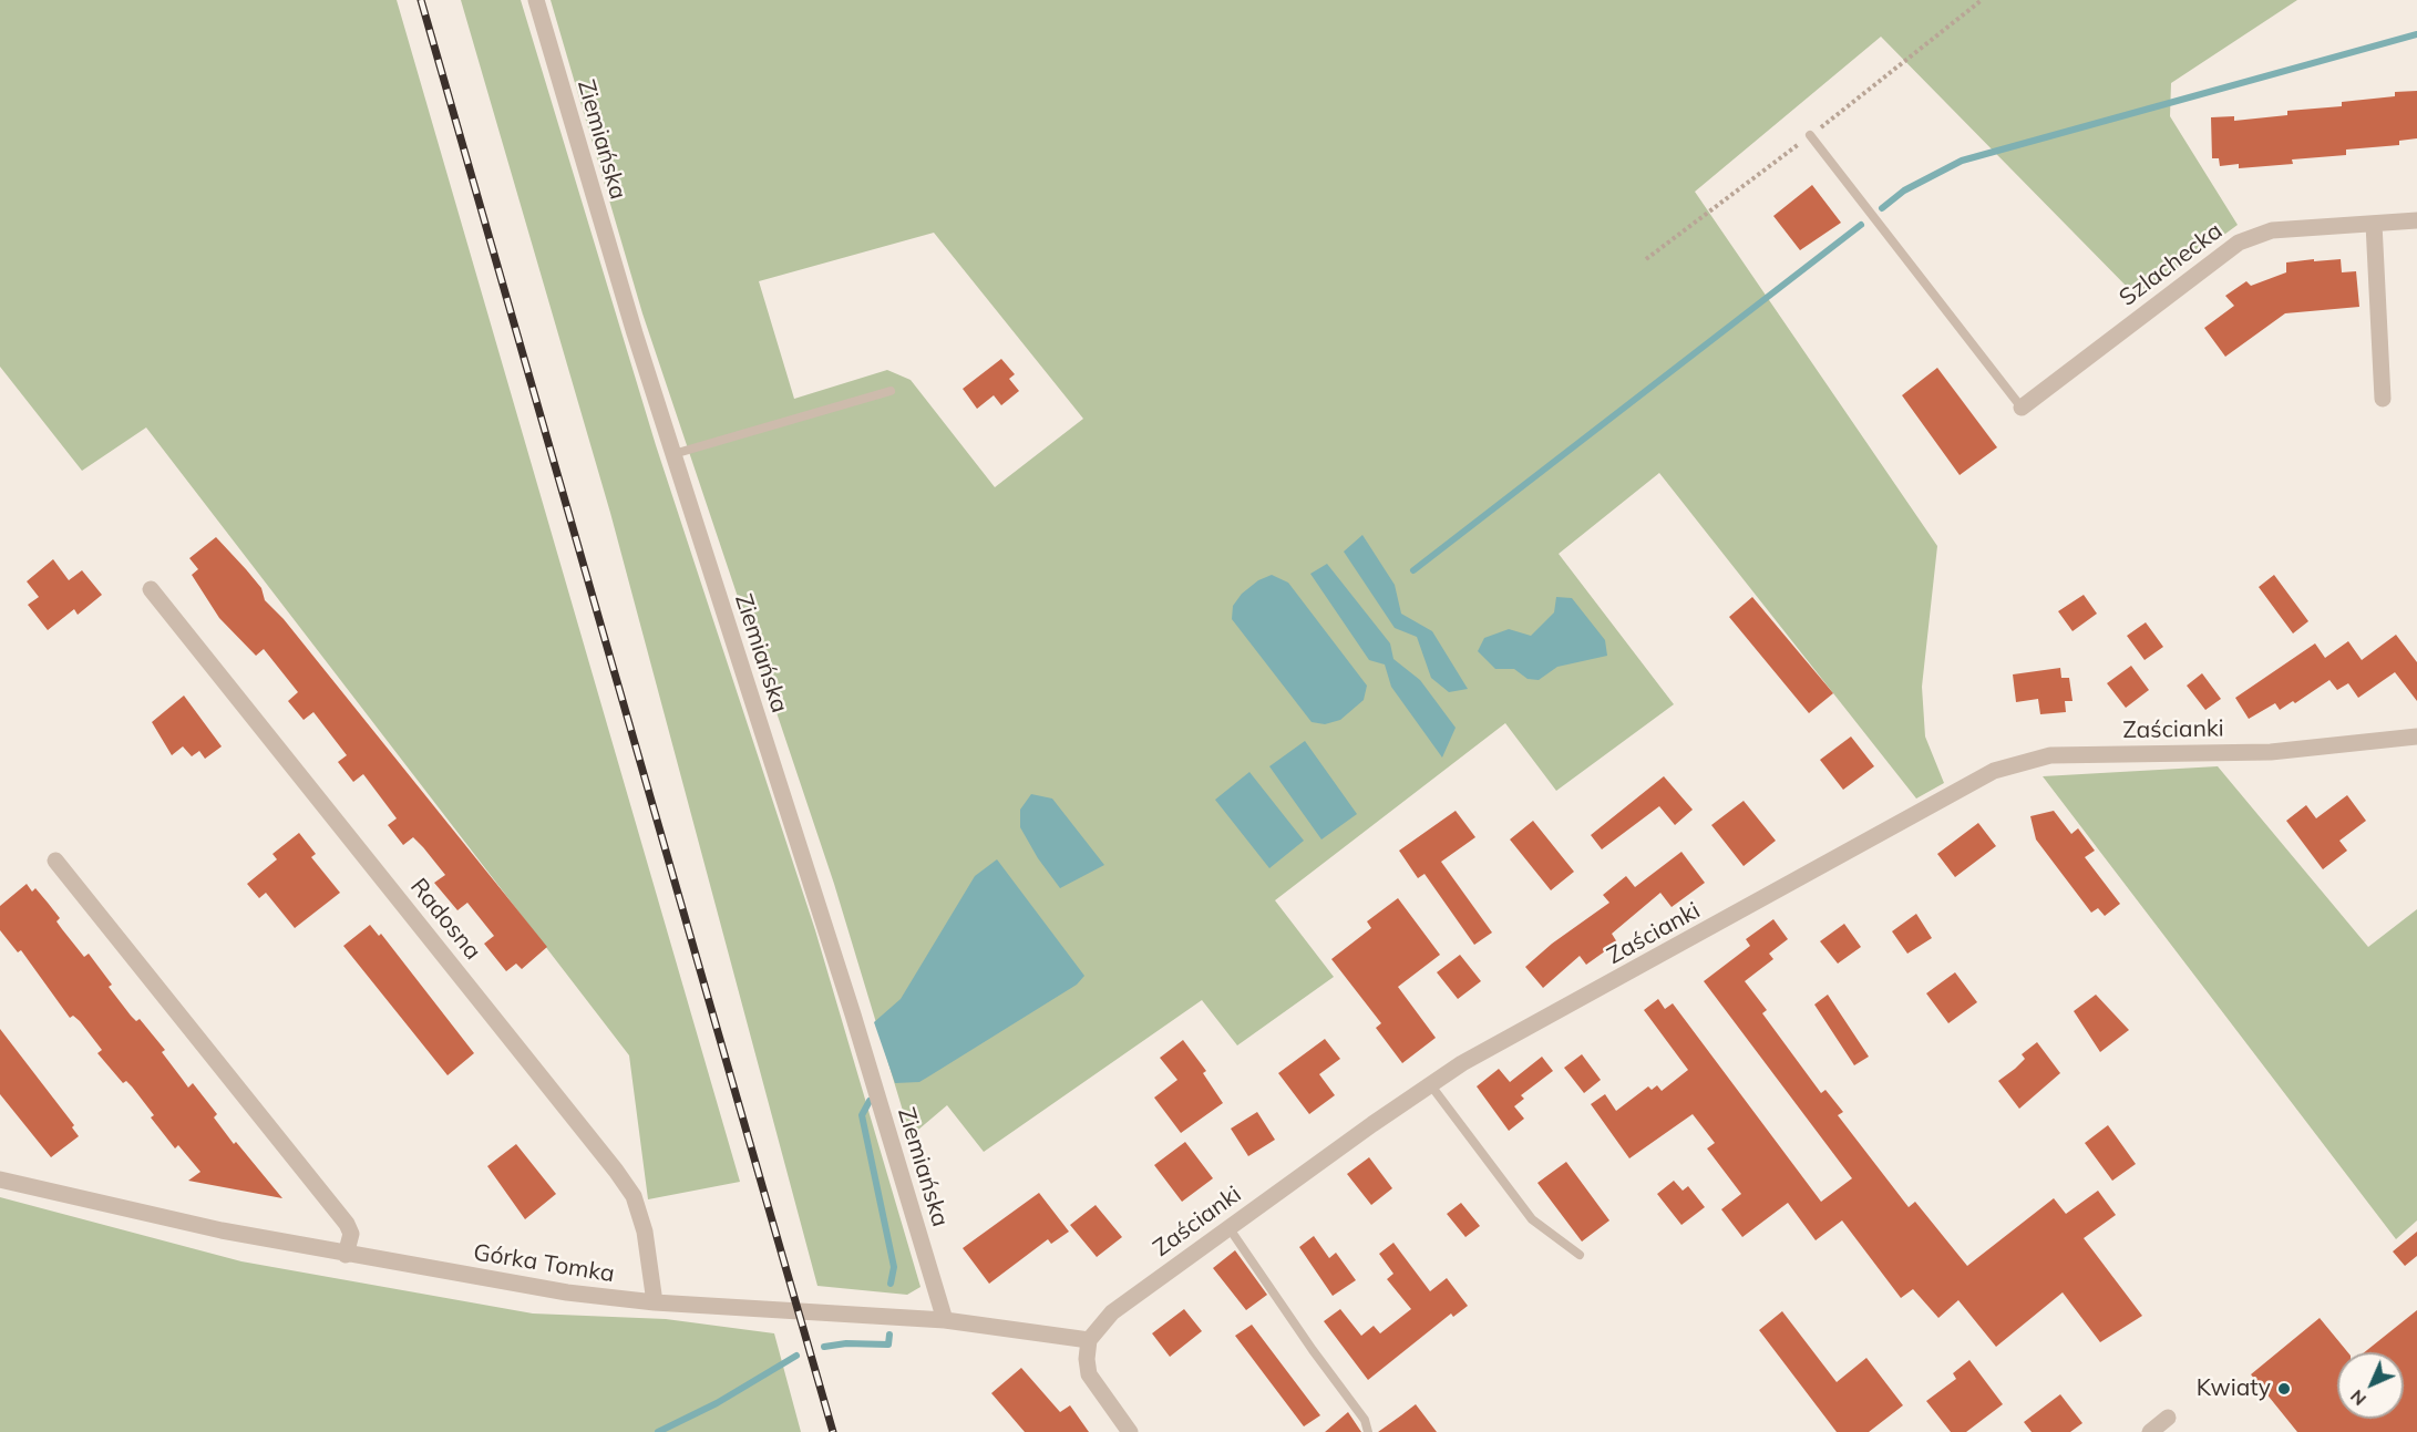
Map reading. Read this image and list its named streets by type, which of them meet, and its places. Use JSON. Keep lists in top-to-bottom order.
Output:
{
  "streets": {
    "street": [
      "Ziemiańska",
      "Szlachecka",
      "Zaścianki",
      "Radosna",
      "Górka Tomka"
    ]
  },
  "crossings": [
    ["Ziemiańska", "Górka Tomka"],
    ["Zaścianki", "Górka Tomka"],
    ["Radosna", "Górka Tomka"]
  ],
  "places": ["Kwiaty"],
  "north": "bottom left"
}
